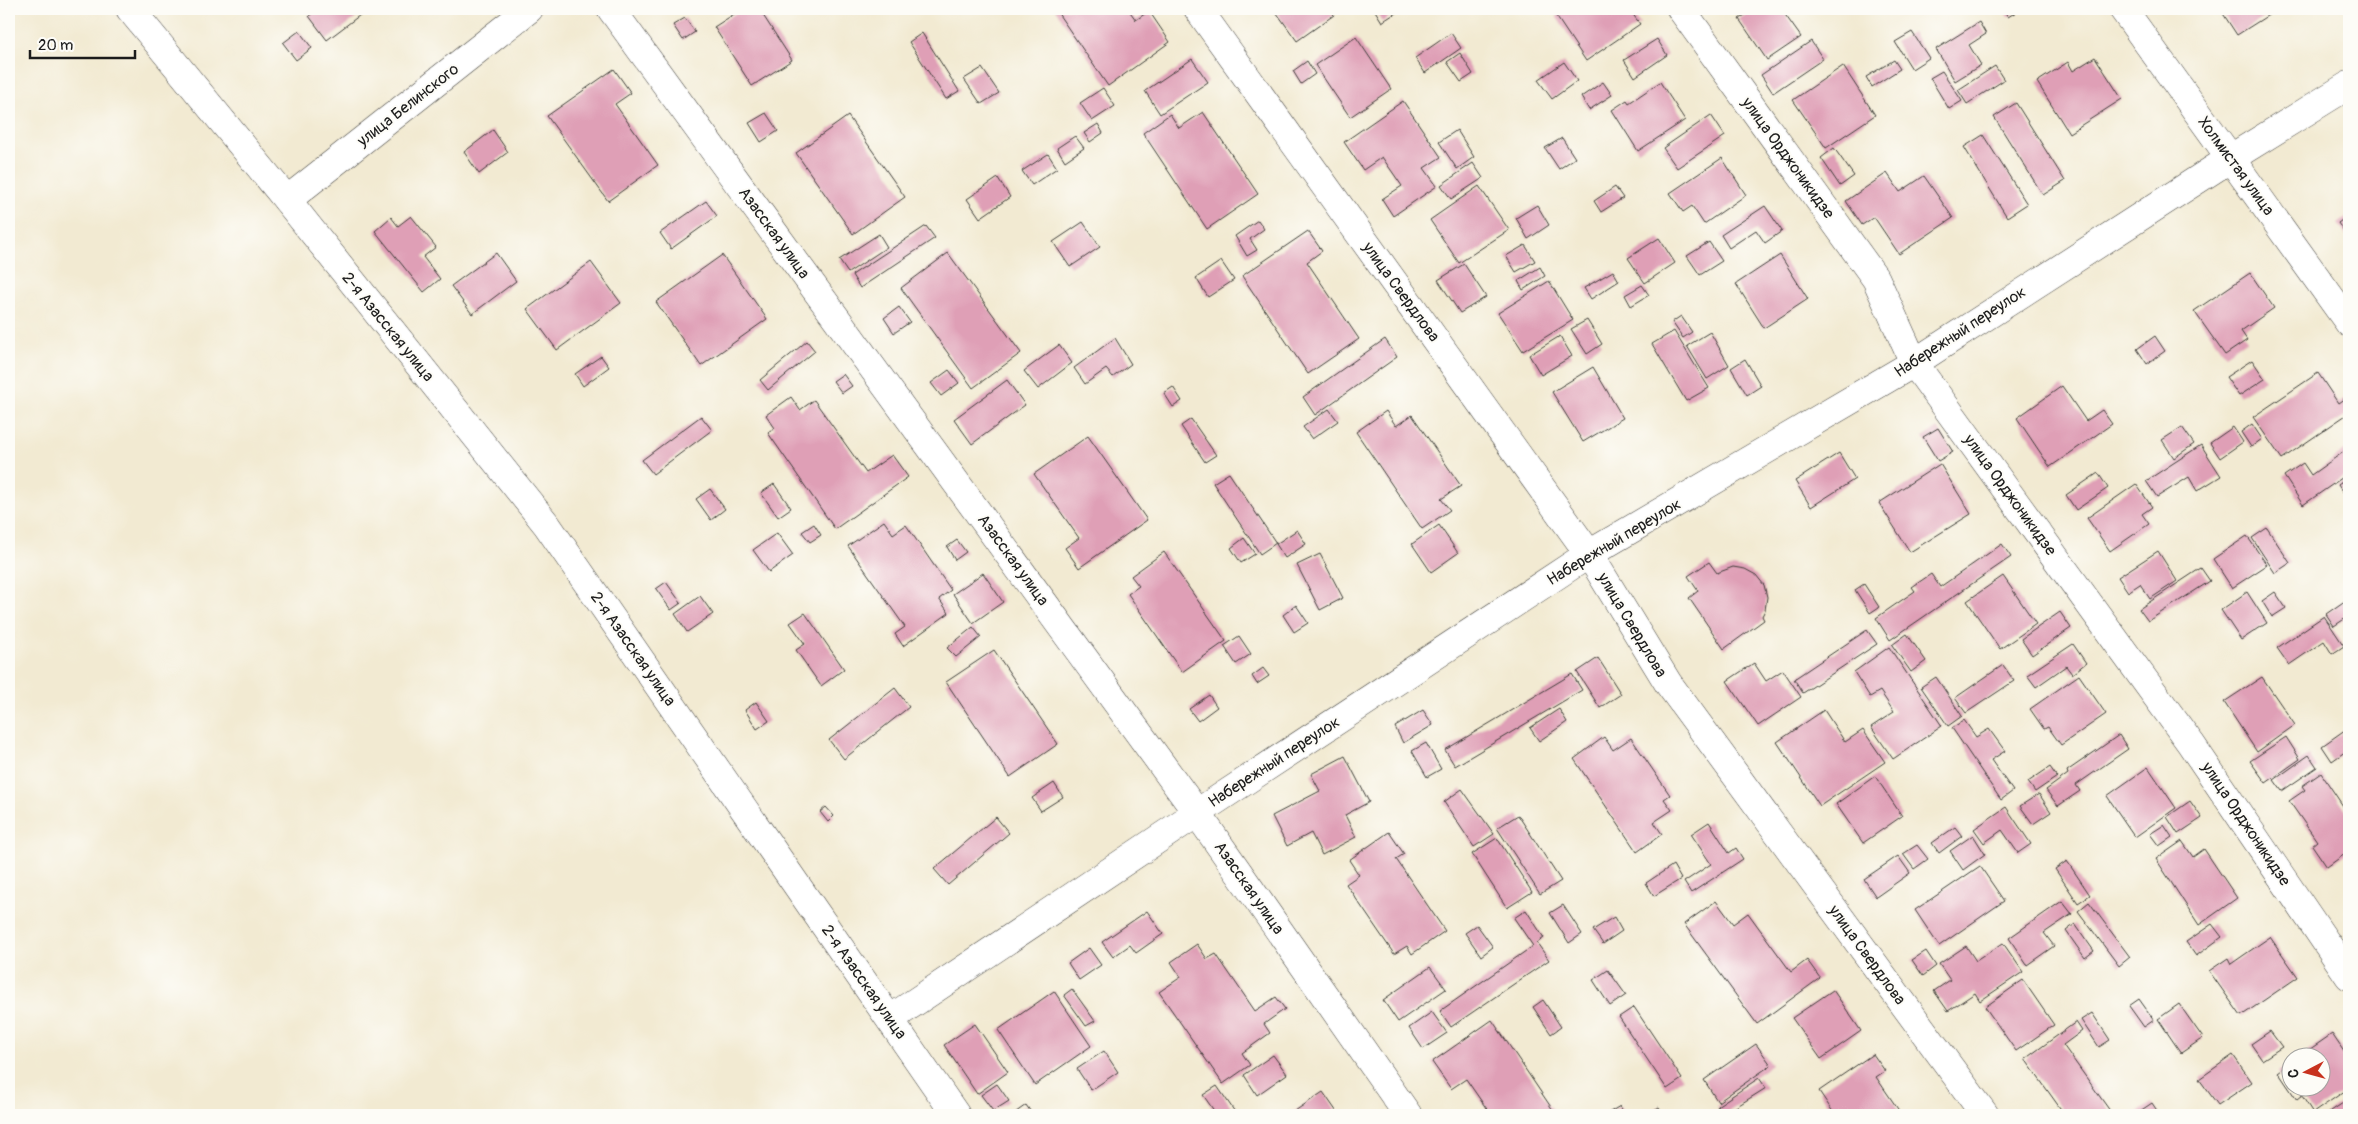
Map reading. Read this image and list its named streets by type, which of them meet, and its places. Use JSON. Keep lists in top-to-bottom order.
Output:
{
  "streets": {
    "street": [
      "улица Белинского",
      "улица Орджоникидзе",
      "Холмистая улица",
      "Азасская улица",
      "улица Свердлова",
      "2-я Азасская улица",
      "Набережный переулок"
    ]
  },
  "crossings": [
    ["улица Белинского", "2-я Азасская улица"],
    ["улица Орджоникидзе", "Набережный переулок"],
    ["Холмистая улица", "Набережный переулок"],
    ["Азасская улица", "Набережный переулок"],
    ["улица Свердлова", "Набережный переулок"],
    ["2-я Азасская улица", "Набережный переулок"]
  ],
  "scale_bar": "20 m",
  "north": "left"
}
